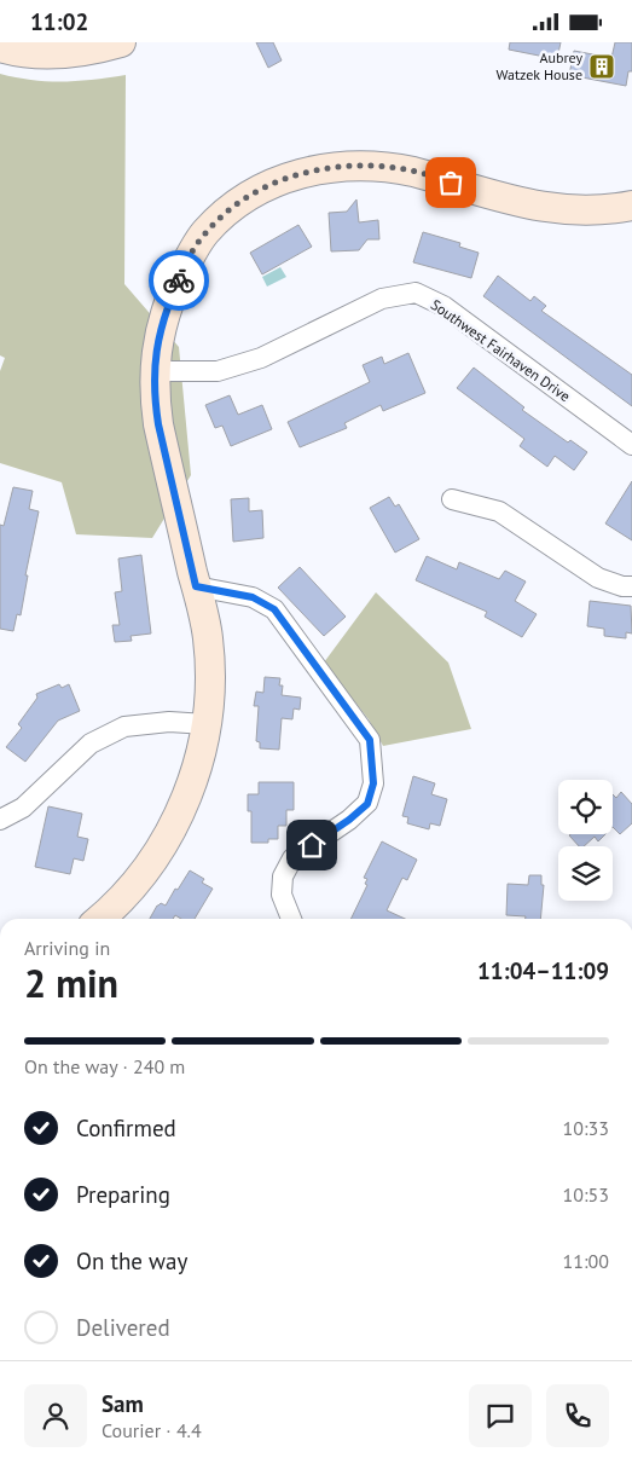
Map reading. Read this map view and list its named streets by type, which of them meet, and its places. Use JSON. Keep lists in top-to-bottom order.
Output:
{
  "streets": {
    "street": ["Southwest Fairhaven Drive"]
  },
  "places": {
    "building": ["Aubrey Watzek House"]
  },
  "page": {
    "status": "11:02",
    "heading": ["2 min", "Arriving in", "11:04–11:09"],
    "panel": ["Sam", "Courier · 4.4"],
    "bar": "On the way · 240 m",
    "list": [
      ["Confirmed", "10:33"],
      ["Preparing", "10:53"],
      ["On the way", "11:00"],
      "Delivered"
    ]
  }
}
